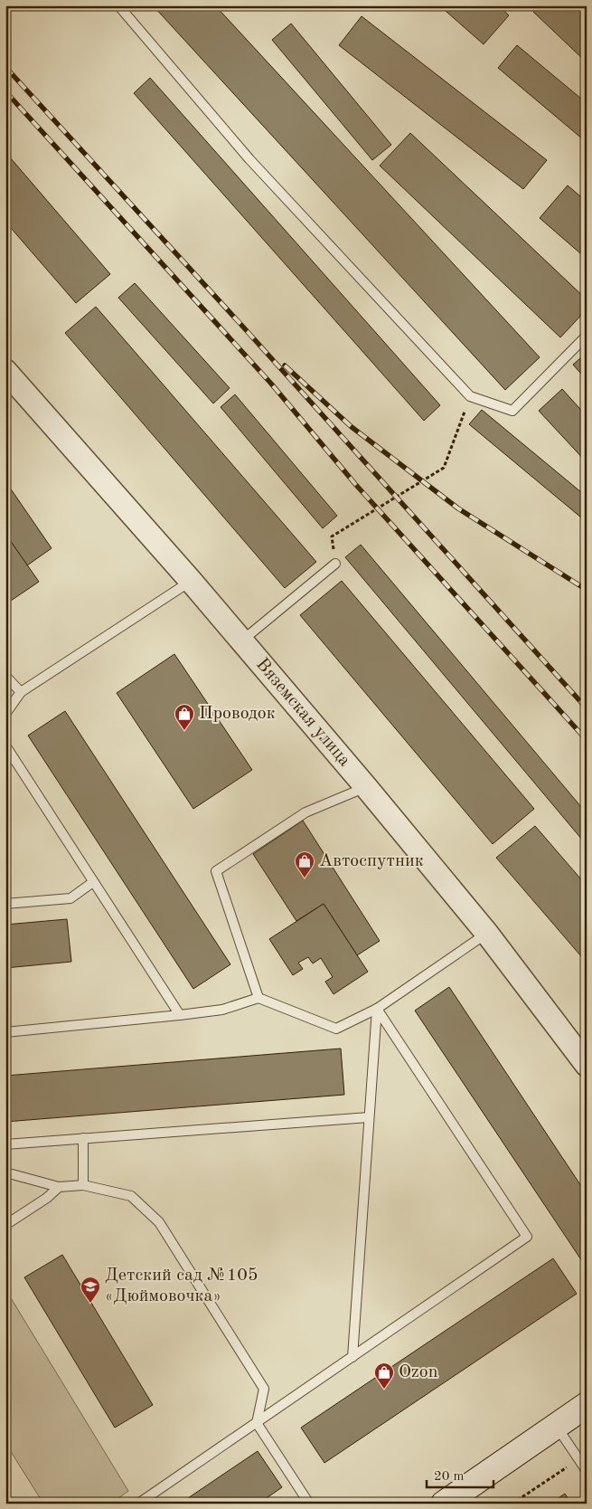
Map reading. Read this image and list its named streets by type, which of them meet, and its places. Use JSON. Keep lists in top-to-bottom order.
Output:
{
  "streets": {
    "street": ["Вяземская улица"]
  },
  "places": {
    "shop": ["Проводок", "Автоспутник", "Ozon"],
    "school or university": ["Детский сад №105 «Дюймовочка»"]
  },
  "scale_bar": "20 m"
}
